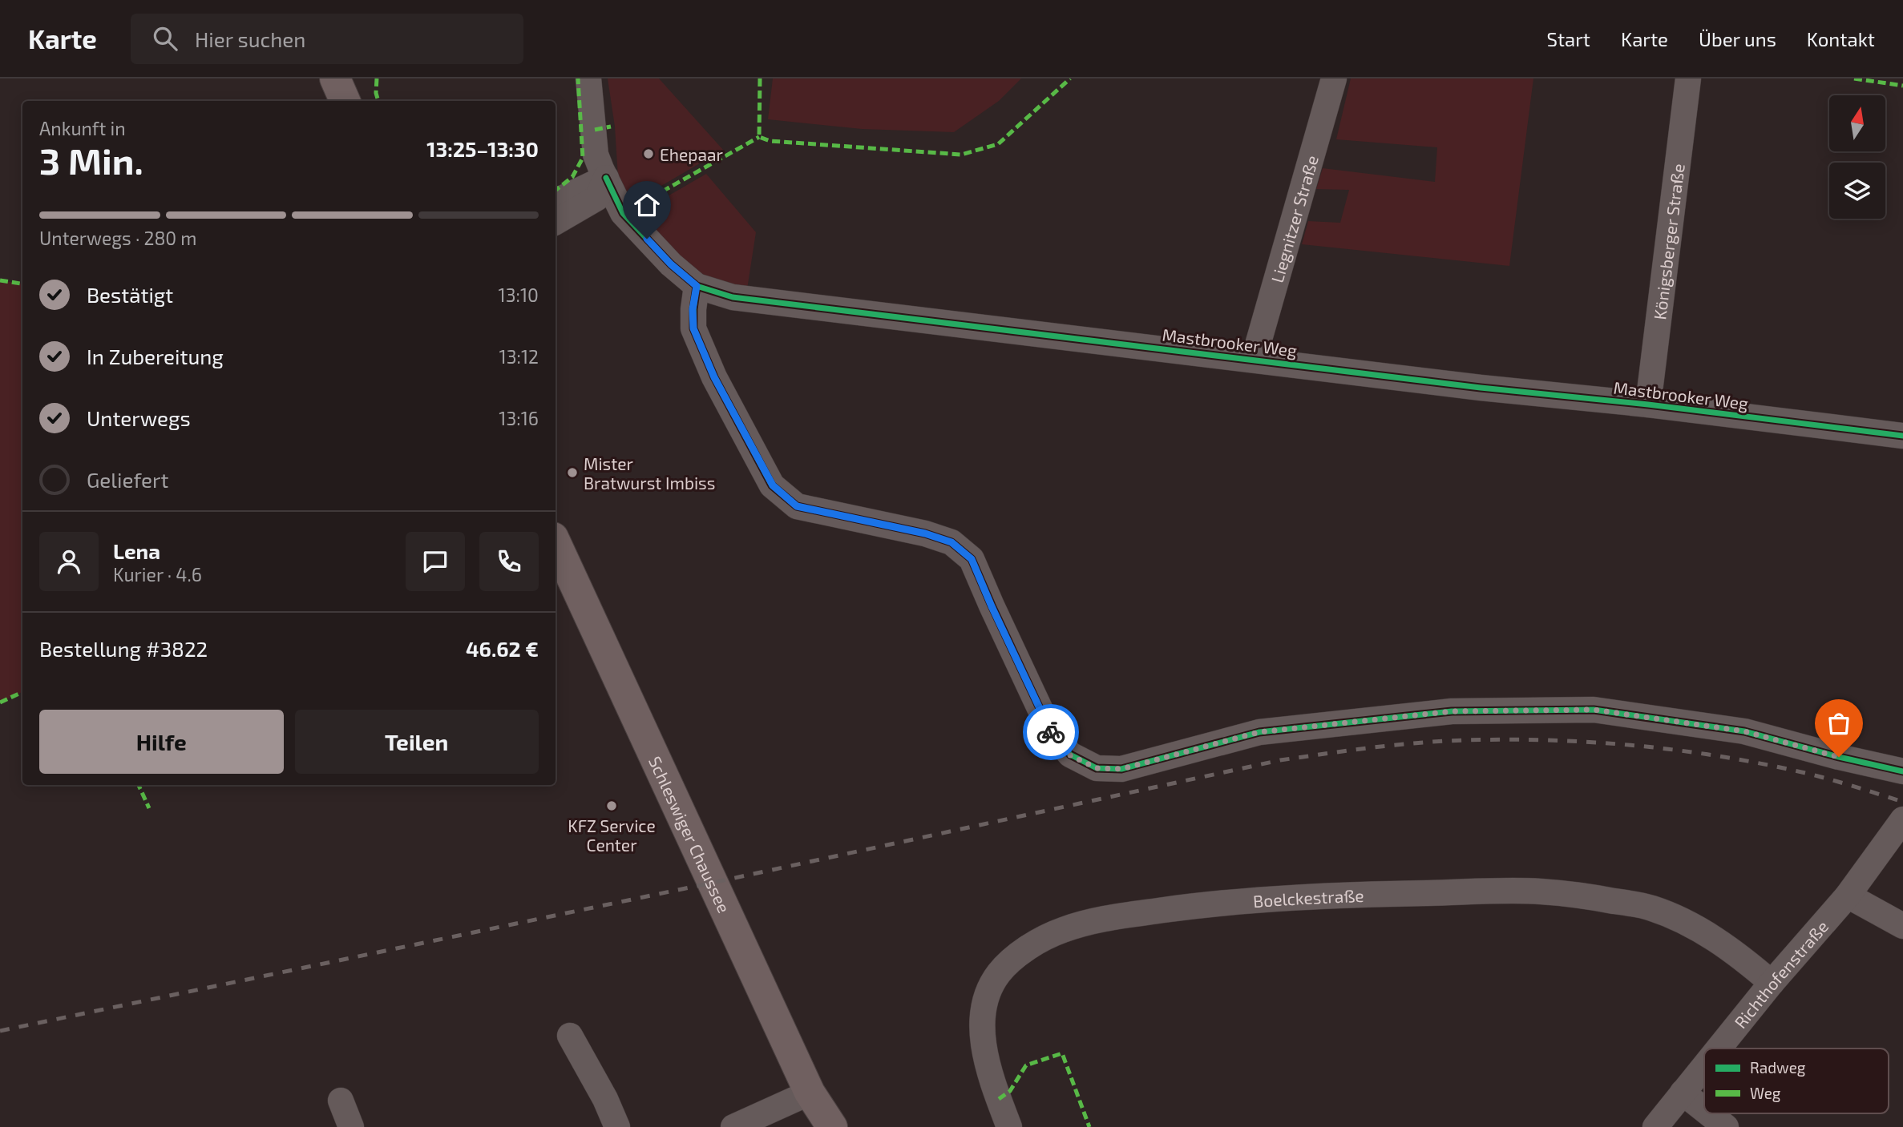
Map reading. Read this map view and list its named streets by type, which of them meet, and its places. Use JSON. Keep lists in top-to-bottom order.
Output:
{
  "streets": {
    "main road": ["Schleswiger Chaussee"],
    "street": [
      "Liegnitzer Straße",
      "Königsberger Straße",
      "Mastbrooker Weg",
      "Boelckestraße",
      "Richthofenstraße"
    ]
  },
  "crossings": [
    ["Liegnitzer Straße", "Mastbrooker Weg"],
    ["Königsberger Straße", "Mastbrooker Weg"],
    ["Boelckestraße", "Richthofenstraße"]
  ],
  "places": ["Ehepaar", "Mister Bratwurst Imbiss", "KFZ Service Center"],
  "legend": ["Radweg", "Weg"],
  "north": "top",
  "page": {
    "header": "Karte",
    "search": "Hier suchen",
    "nav": [
      "Start",
      "Karte",
      "Über uns",
      "Kontakt"
    ],
    "heading": ["3 Min.", "Ankunft in", "13:25–13:30"],
    "panel": [
      "Lena",
      "Kurier · 4.6",
      "Bestellung #3822",
      "46.62 €"
    ],
    "bar": "Unterwegs · 280 m",
    "list": [
      ["Bestätigt", "13:10"],
      ["In Zubereitung", "13:12"],
      ["Unterwegs", "13:16"],
      "Geliefert"
    ],
    "buttons": ["Hilfe", "Teilen"]
  }
}
